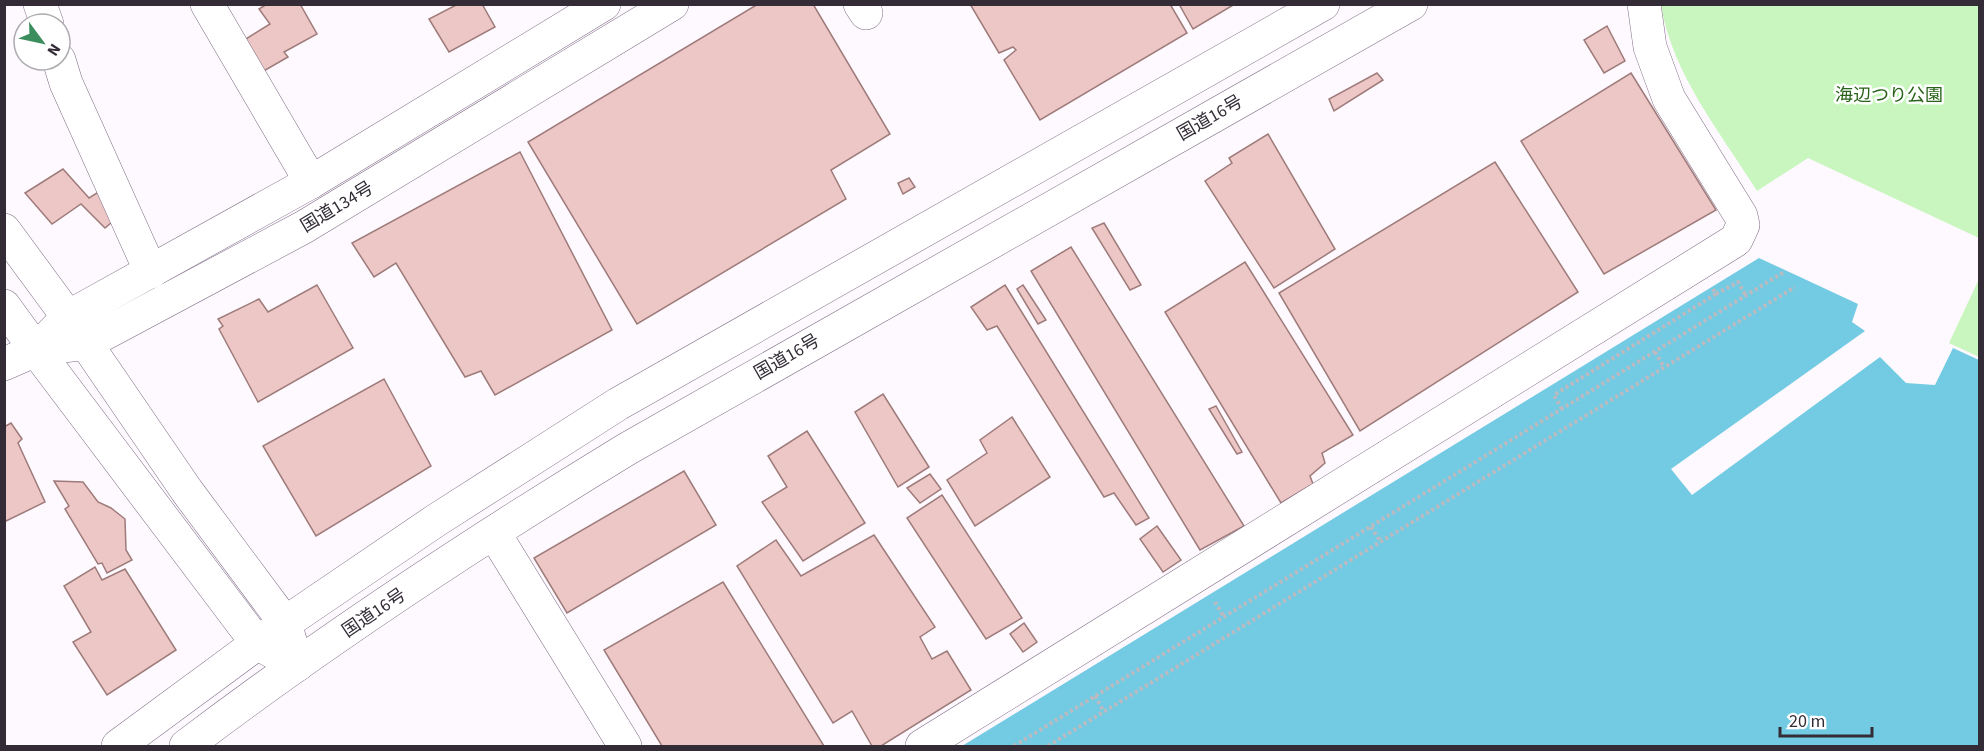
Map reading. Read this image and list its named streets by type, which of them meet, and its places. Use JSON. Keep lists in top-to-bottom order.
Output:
{
  "streets": {
    "main road": ["国道16号", "国道134号"]
  },
  "parks": ["海辺つり公園"],
  "scale_bar": "20 m",
  "north": "bottom right"
}
